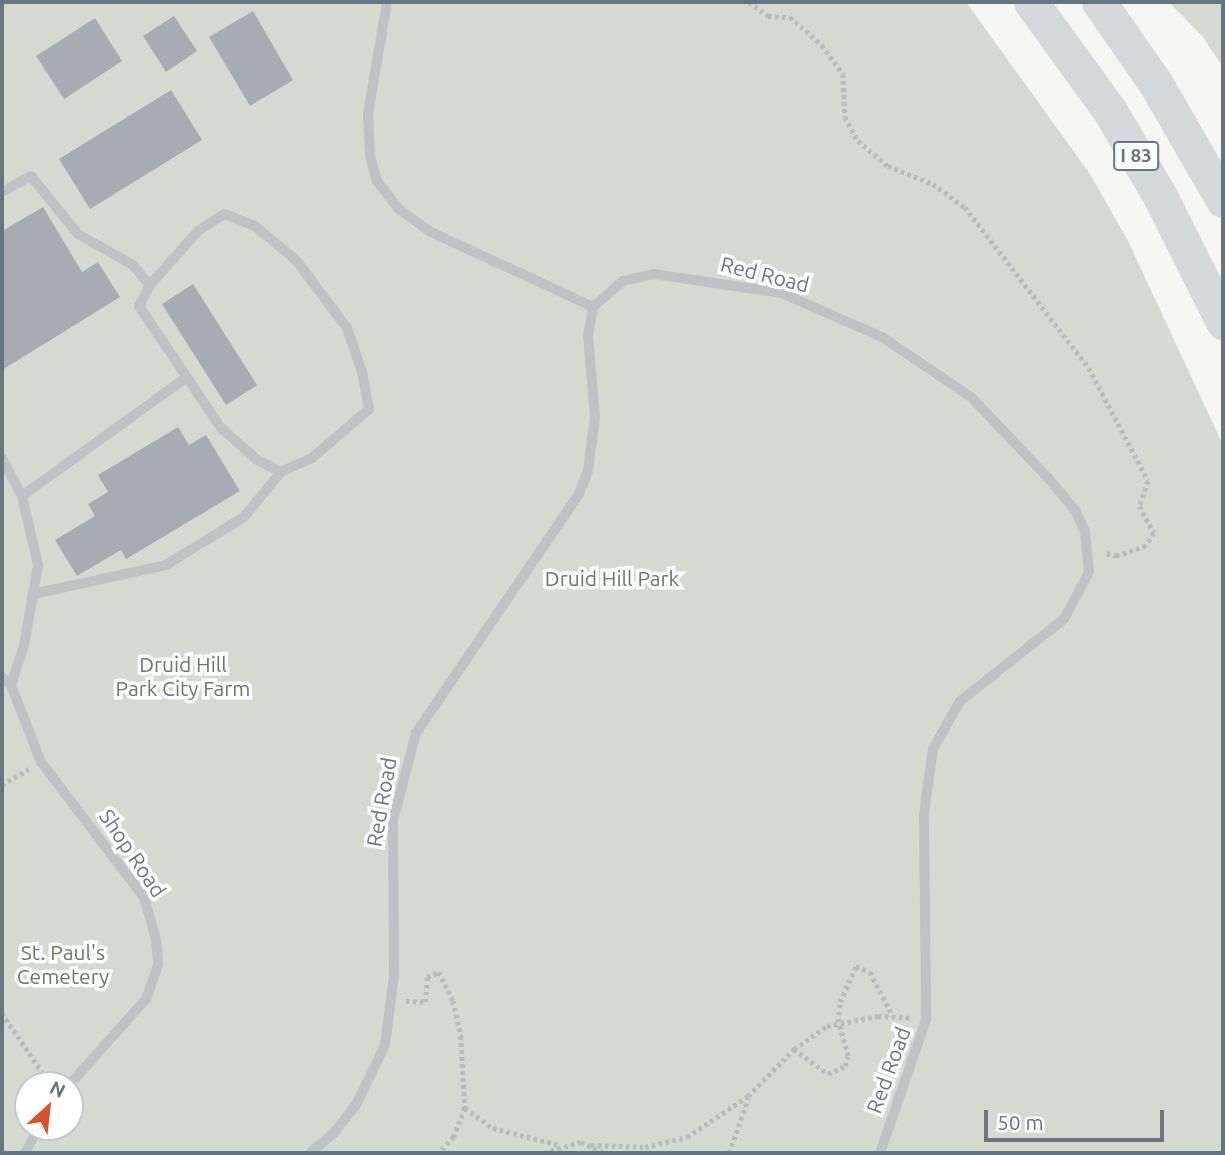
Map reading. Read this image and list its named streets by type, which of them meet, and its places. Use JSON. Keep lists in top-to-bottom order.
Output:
{
  "streets": {
    "highway": ["I 83"],
    "lane": ["Red Road", "Shop Road"]
  },
  "parks": ["Druid Hill Park", "Druid Hill Park City Farm", "St. Paul's Cemetery"],
  "scale_bar": "50 m",
  "north": "top right"
}
